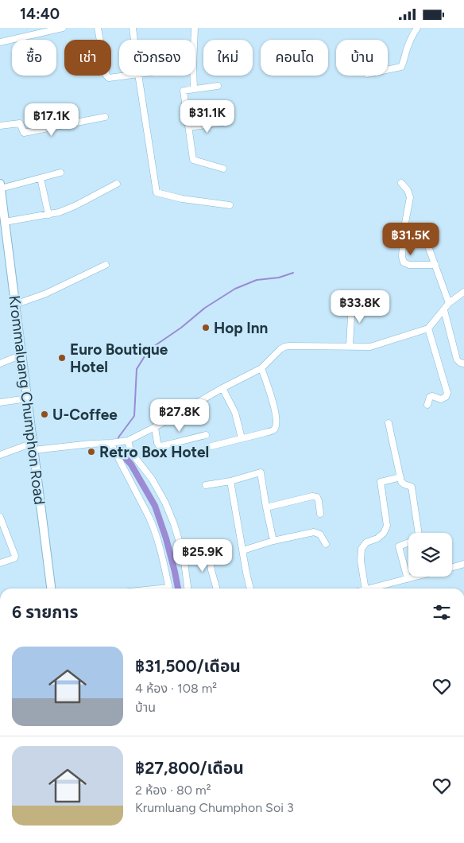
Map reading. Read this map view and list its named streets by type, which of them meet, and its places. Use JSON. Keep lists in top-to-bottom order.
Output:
{
  "streets": {
    "street": ["Krommaluang Chumphon Road"]
  },
  "places": [
    "Hop Inn",
    "Euro Boutique Hotel",
    "U-Coffee",
    "Retro Box Hotel"
  ],
  "page": {
    "status": "14:40",
    "chip": [
      "ซื้อ",
      "เช่า",
      "ตัวกรอง",
      "ใหม่",
      "คอนโด",
      "บ้าน"
    ],
    "price": [
      "฿31.1K",
      "฿17.1K",
      "฿31.5K",
      "฿33.8K",
      "฿27.8K",
      "฿25.9K"
    ],
    "heading": "6 รายการ",
    "list": [
      {
        "name": "฿31,500/เดือน",
        "note": "4 ห้อง · 108 m² · บ้าน"
      },
      {
        "name": "฿27,800/เดือน",
        "note": "2 ห้อง · 80 m² · Krumluang Chumphon Soi 3"
      }
    ]
  }
}
